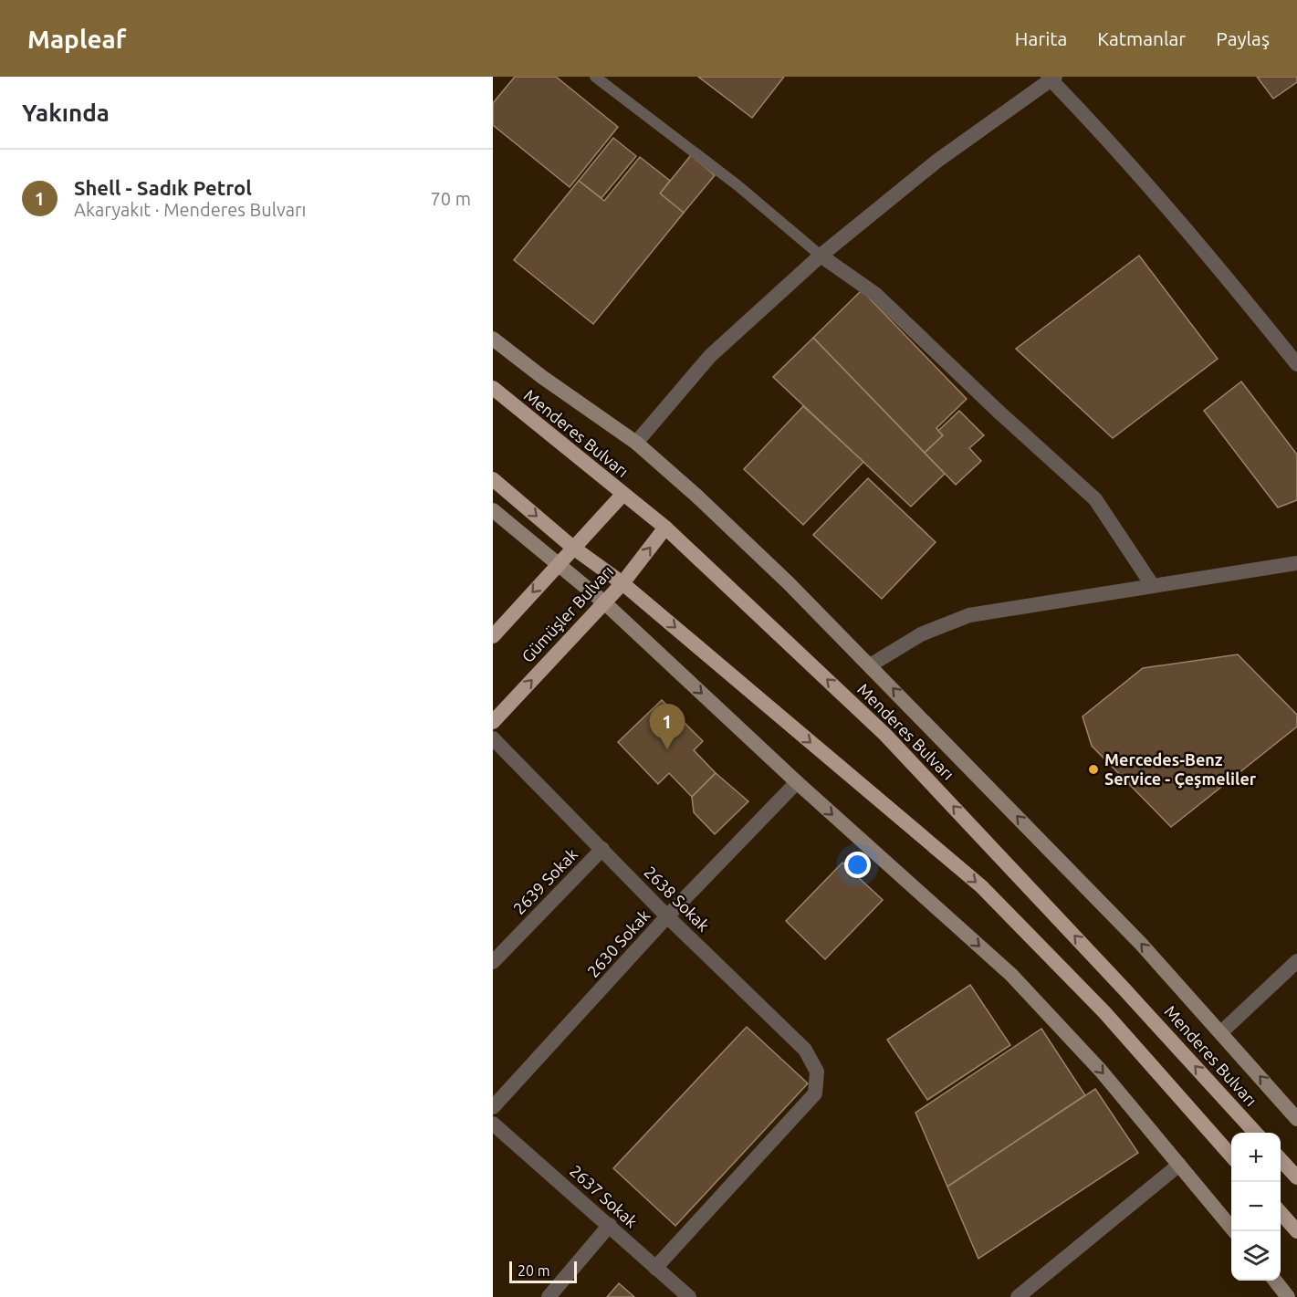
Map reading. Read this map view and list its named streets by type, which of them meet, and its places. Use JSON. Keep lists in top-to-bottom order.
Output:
{
  "streets": {
    "main road": ["Menderes Bulvarı", "Gümüşler Bulvarı"],
    "street": [
      "2639 Sokak",
      "2638 Sokak",
      "2630 Sokak",
      "2637 Sokak"
    ]
  },
  "crossings": [
    ["Menderes Bulvarı", "Gümüşler Bulvarı"],
    ["2639 Sokak", "2638 Sokak"],
    ["2638 Sokak", "2630 Sokak"],
    ["2638 Sokak", "2637 Sokak"]
  ],
  "places": ["Mercedes-Benz Service - Çeşmeliler"],
  "scale_bar": "20 m",
  "page": {
    "header": "Mapleaf",
    "nav": ["Harita", "Katmanlar", "Paylaş"],
    "heading": "Yakında",
    "list": [
      {
        "mark": "1",
        "name": "Shell - Sadık Petrol",
        "note": "Akaryakıt · Menderes Bulvarı",
        "value": "70 m"
      }
    ],
    "pins": "1",
    "map_buttons": ["+", "−"],
    "scale": "20 m"
  }
}
